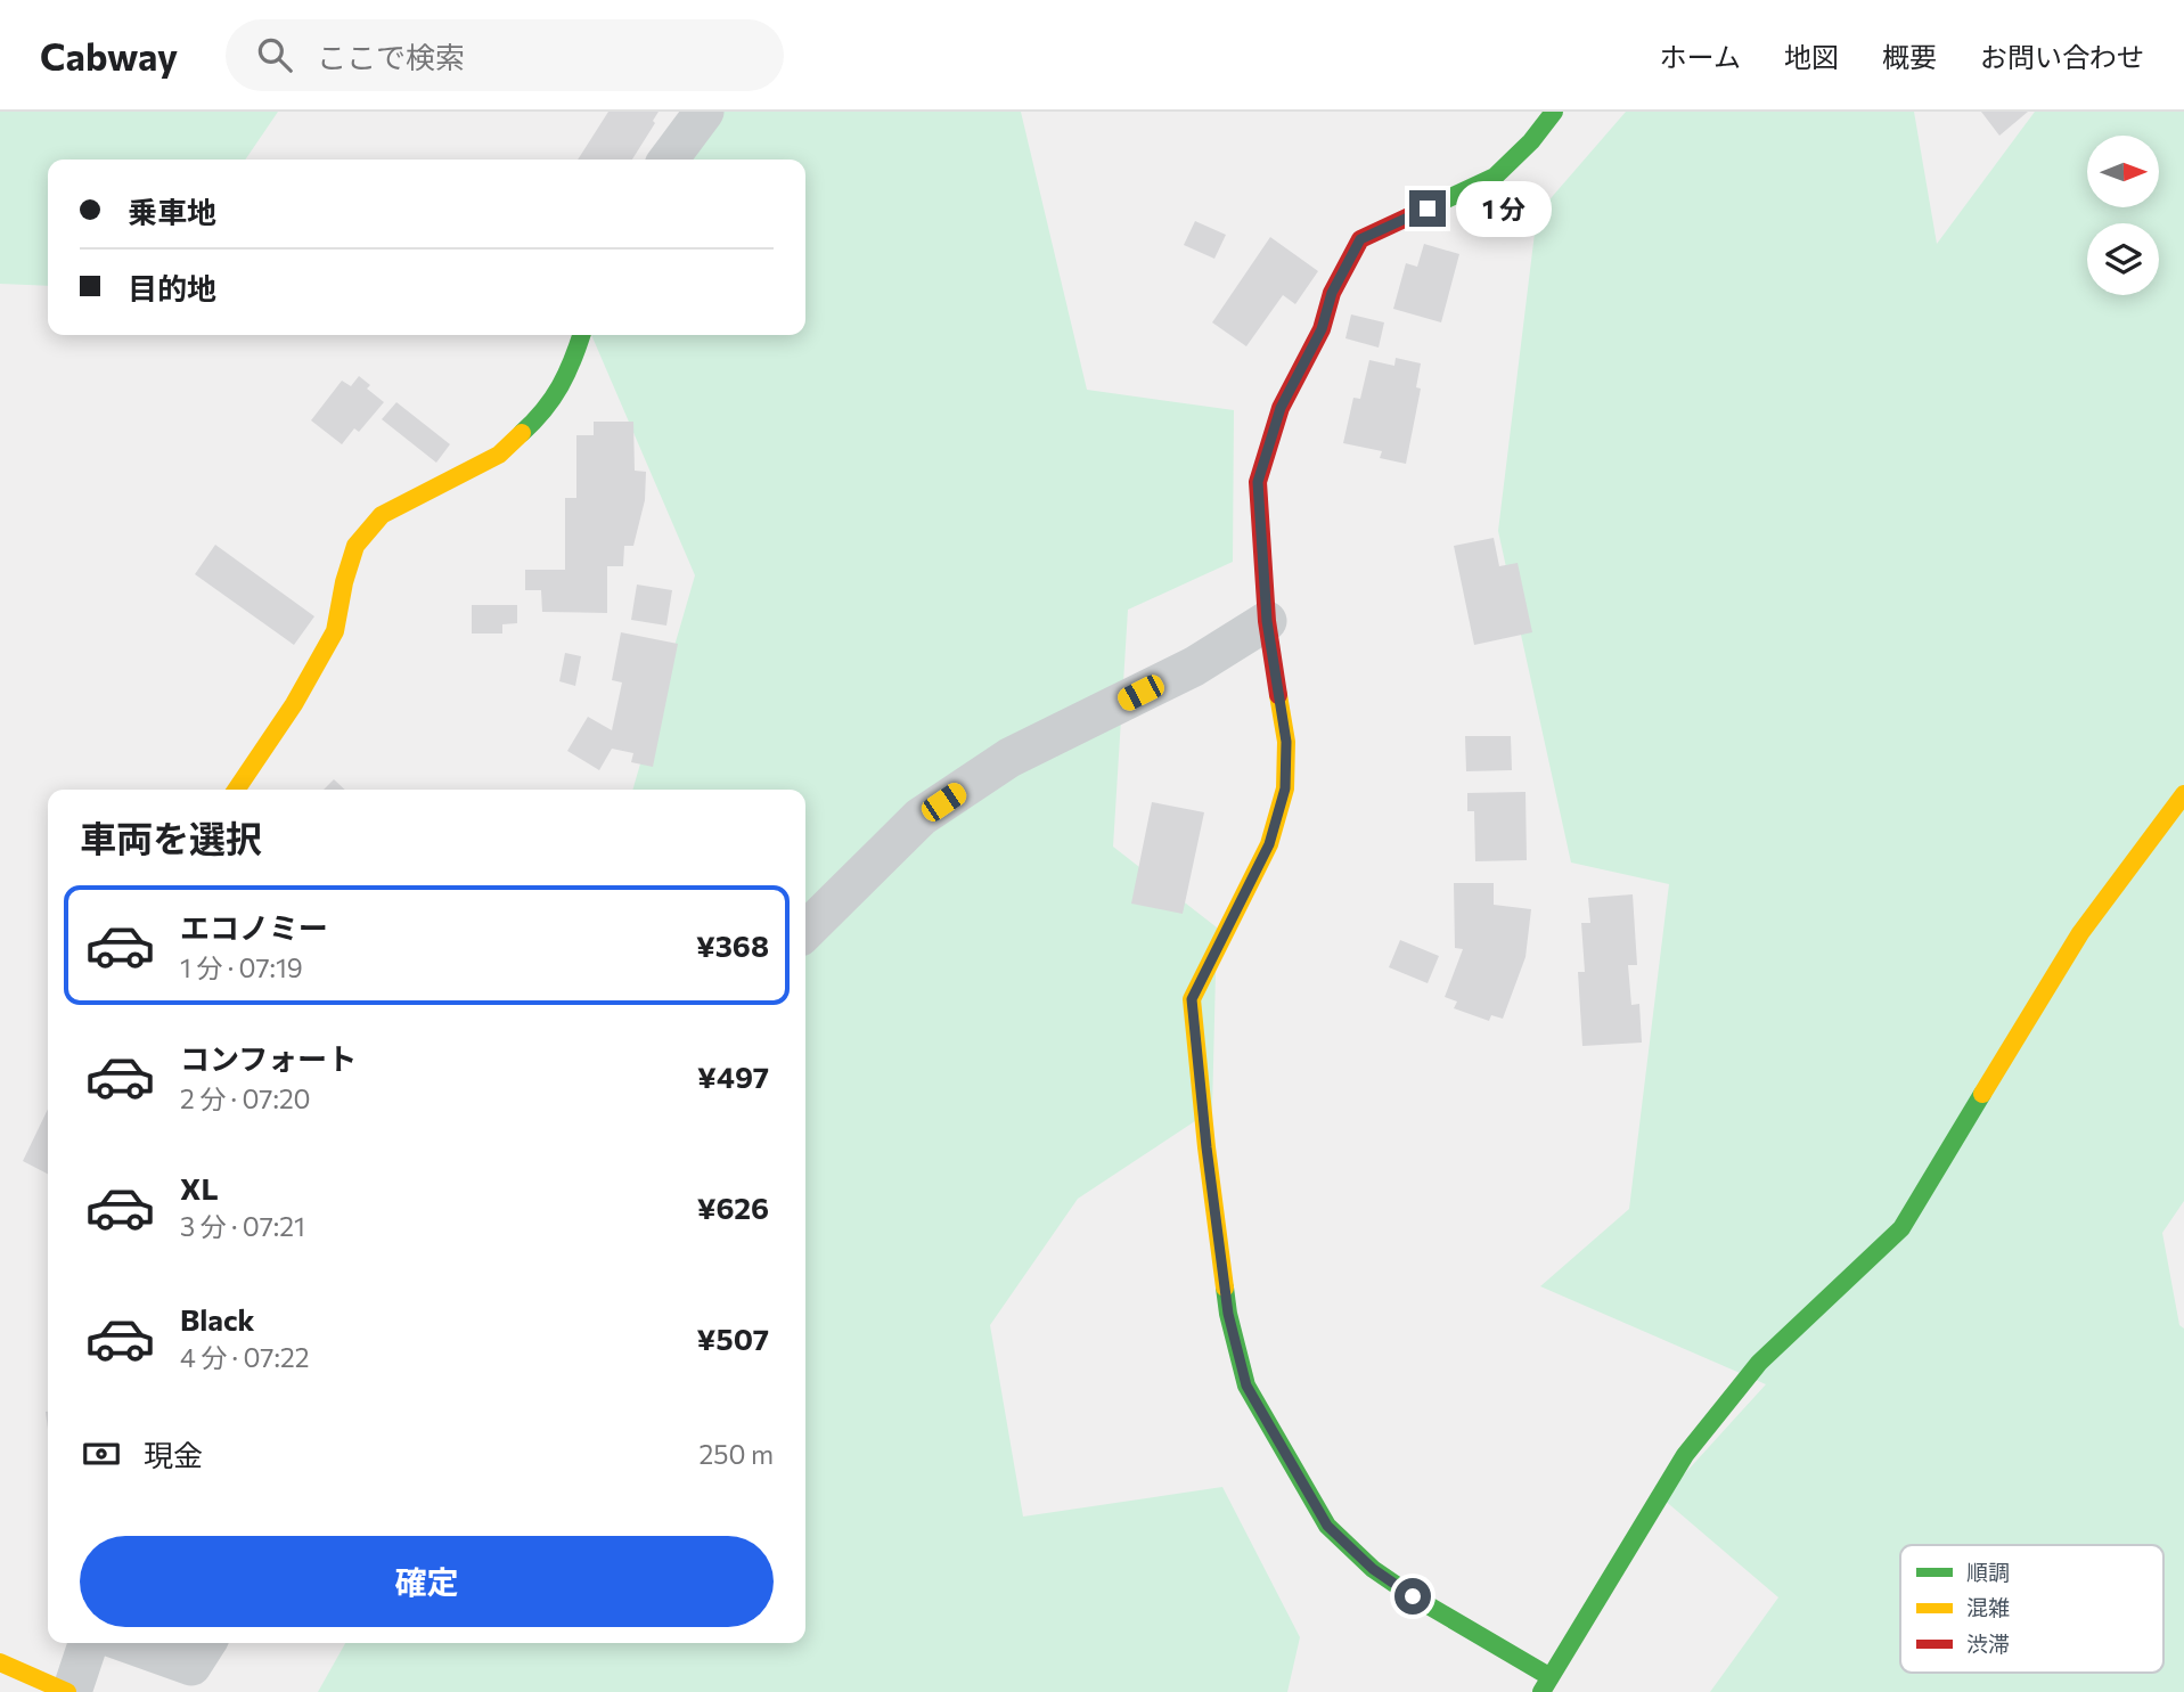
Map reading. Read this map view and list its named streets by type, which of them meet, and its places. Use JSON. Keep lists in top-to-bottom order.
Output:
{
  "legend": ["順調", "混雑", "渋滞"],
  "north": "right",
  "page": {
    "header": "Cabway",
    "search": "ここで検索",
    "nav": [
      "ホーム",
      "地図",
      "概要",
      "お問い合わせ"
    ],
    "banner": ["乗車地", "目的地"],
    "bubble": "1 分",
    "heading": "車両を選択",
    "list": [
      {
        "name": "エコノミー",
        "note": "1 分 · 07:19",
        "value": "¥368"
      },
      {
        "name": "コンフォート",
        "note": "2 分 · 07:20",
        "value": "¥497"
      },
      {
        "name": "XL",
        "note": "3 分 · 07:21",
        "value": "¥626"
      },
      {
        "name": "Black",
        "note": "4 分 · 07:22",
        "value": "¥507"
      }
    ],
    "pay": ["現金", "250 m"],
    "buttons": "確定"
  }
}
